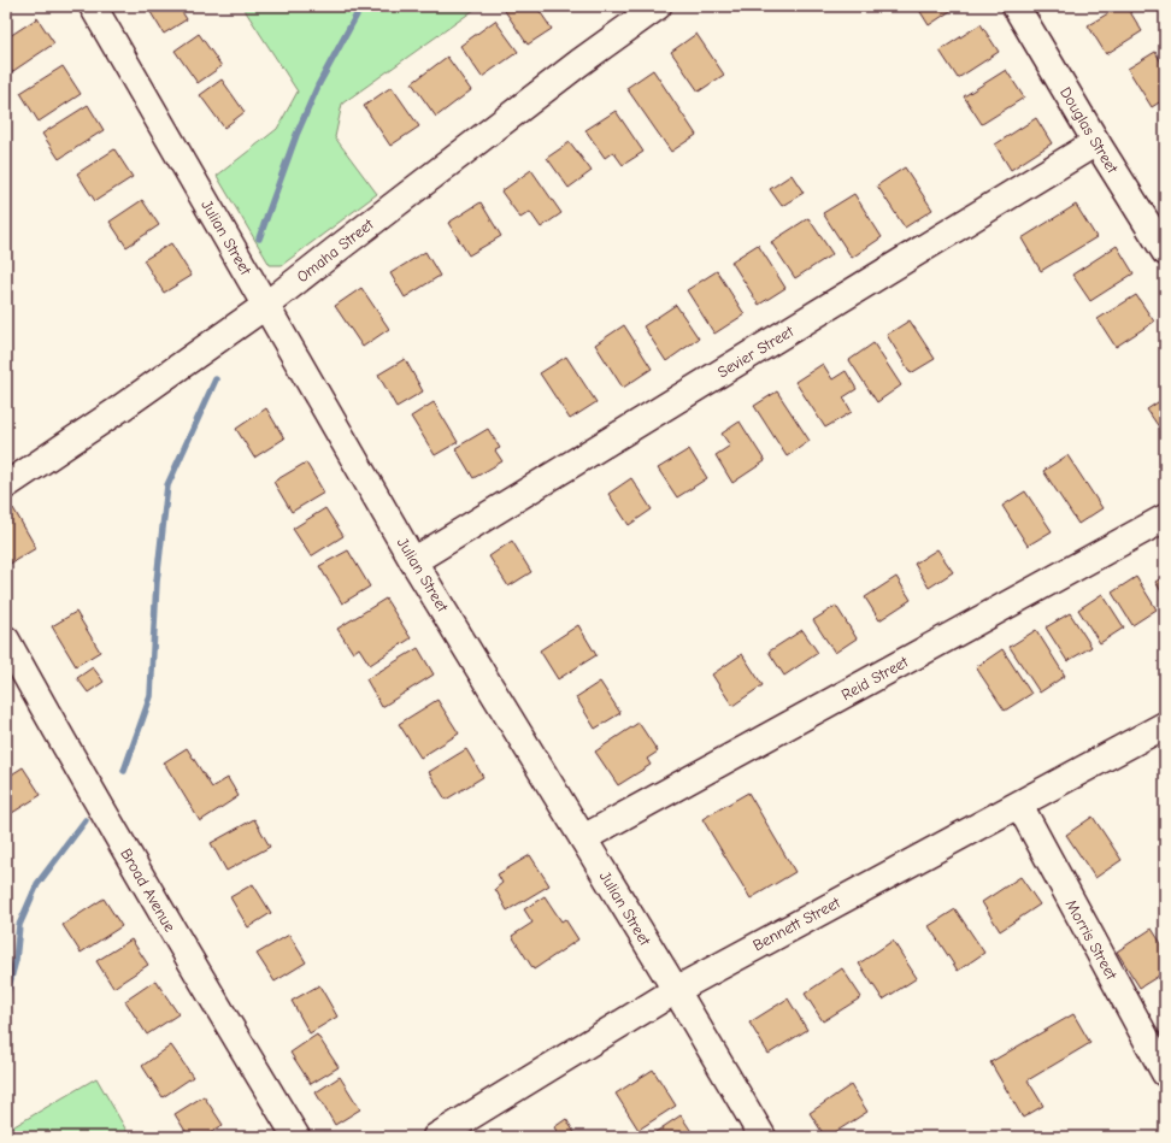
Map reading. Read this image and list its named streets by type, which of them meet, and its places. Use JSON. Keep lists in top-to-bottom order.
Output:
{
  "streets": {
    "street": [
      "Douglas Street",
      "Julian Street",
      "Omaha Street",
      "Sevier Street",
      "Reid Street",
      "Broad Avenue",
      "Bennett Street",
      "Morris Street"
    ]
  },
  "crossings": [
    ["Douglas Street", "Sevier Street"],
    ["Julian Street", "Omaha Street"],
    ["Julian Street", "Sevier Street"],
    ["Julian Street", "Reid Street"],
    ["Julian Street", "Bennett Street"],
    ["Bennett Street", "Morris Street"]
  ]
}
